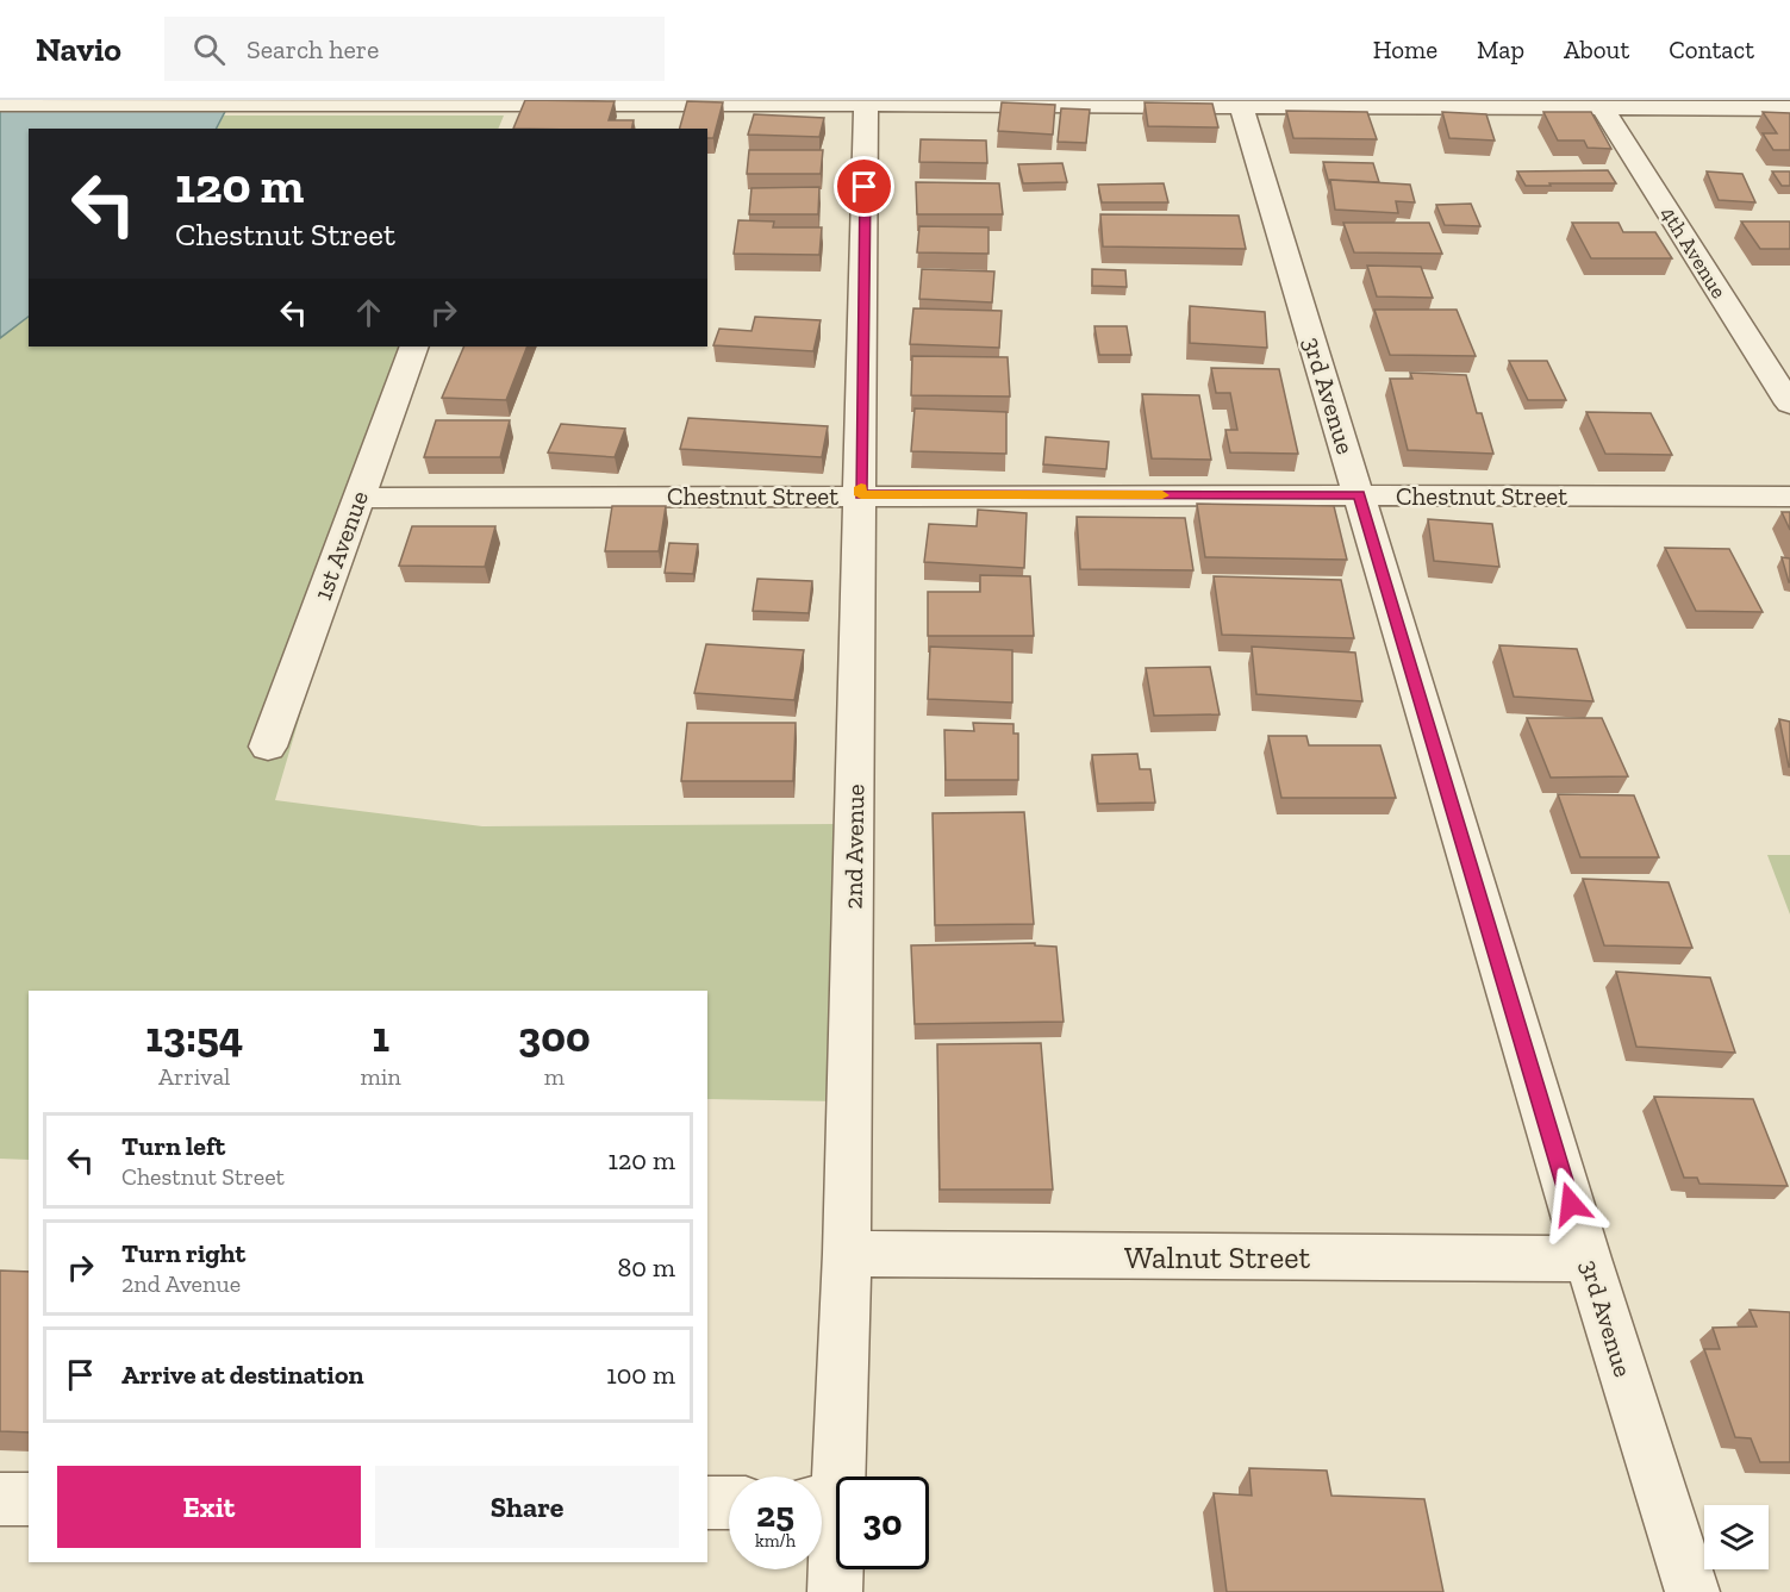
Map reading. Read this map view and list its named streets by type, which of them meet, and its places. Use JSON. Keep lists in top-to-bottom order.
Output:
{
  "streets": {
    "street": [
      "4th Avenue",
      "3rd Avenue",
      "Chestnut Street",
      "1st Avenue",
      "2nd Avenue",
      "Walnut Street"
    ]
  },
  "crossings": [
    ["3rd Avenue", "Chestnut Street"],
    ["3rd Avenue", "Walnut Street"],
    ["Chestnut Street", "1st Avenue"],
    ["Chestnut Street", "2nd Avenue"],
    ["2nd Avenue", "Walnut Street"]
  ],
  "page": {
    "header": "Navio",
    "search": "Search here",
    "nav": [
      "Home",
      "Map",
      "About",
      "Contact"
    ],
    "turn": ["120 m", "Chestnut Street"],
    "eta": [
      "13:54",
      "Arrival",
      "1",
      "min",
      "300",
      "m"
    ],
    "list": [
      {
        "name": "Turn left",
        "note": "Chestnut Street",
        "value": "120 m"
      },
      {
        "name": "Turn right",
        "note": "2nd Avenue",
        "value": "80 m"
      },
      {
        "name": "Arrive at destination",
        "value": "100 m"
      }
    ],
    "buttons": ["Exit", "Share"],
    "speed": "25 km/h",
    "limit": "30"
  }
}
